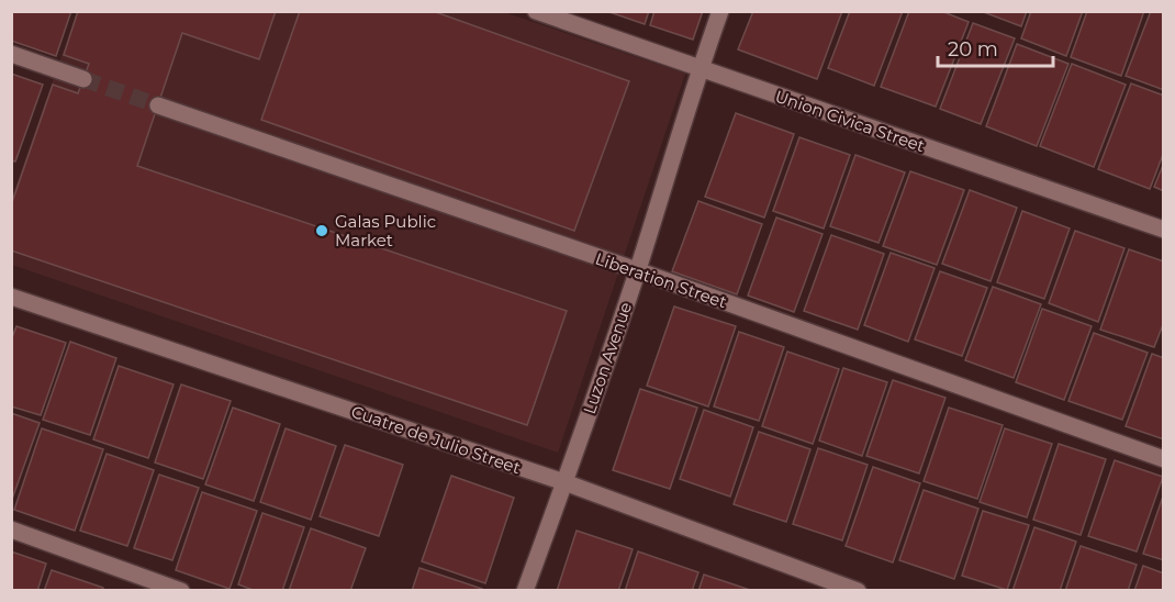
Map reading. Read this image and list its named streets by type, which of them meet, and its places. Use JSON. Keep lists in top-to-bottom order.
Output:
{
  "streets": {
    "street": [
      "Union Civica Street",
      "Liberation Street",
      "Luzon Avenue",
      "Cuatre de Julio Street"
    ]
  },
  "crossings": [
    ["Union Civica Street", "Luzon Avenue"],
    ["Liberation Street", "Luzon Avenue"],
    ["Luzon Avenue", "Cuatre de Julio Street"]
  ],
  "places": ["Galas Public Market"],
  "scale_bar": "20 m"
}
